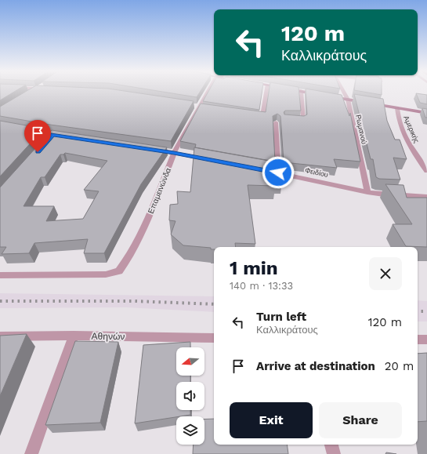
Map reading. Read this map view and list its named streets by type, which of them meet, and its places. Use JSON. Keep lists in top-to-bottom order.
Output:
{
  "streets": {
    "street": [
      "Ρωμανού",
      "Αμερικής",
      "Φειδίου",
      "Επαμεινώνδα",
      "Αθηνών"
    ]
  },
  "crossings": [
    ["Ρωμανού", "Φειδίου"]
  ],
  "north": "left",
  "page": {
    "turn": ["120 m", "Καλλικράτους"],
    "heading": ["1 min", "140 m · 13:33"],
    "list": [
      {
        "name": "Turn left",
        "note": "Καλλικράτους",
        "value": "120 m"
      },
      {
        "name": "Arrive at destination",
        "value": "20 m"
      }
    ],
    "buttons": ["Exit", "Share"]
  }
}
